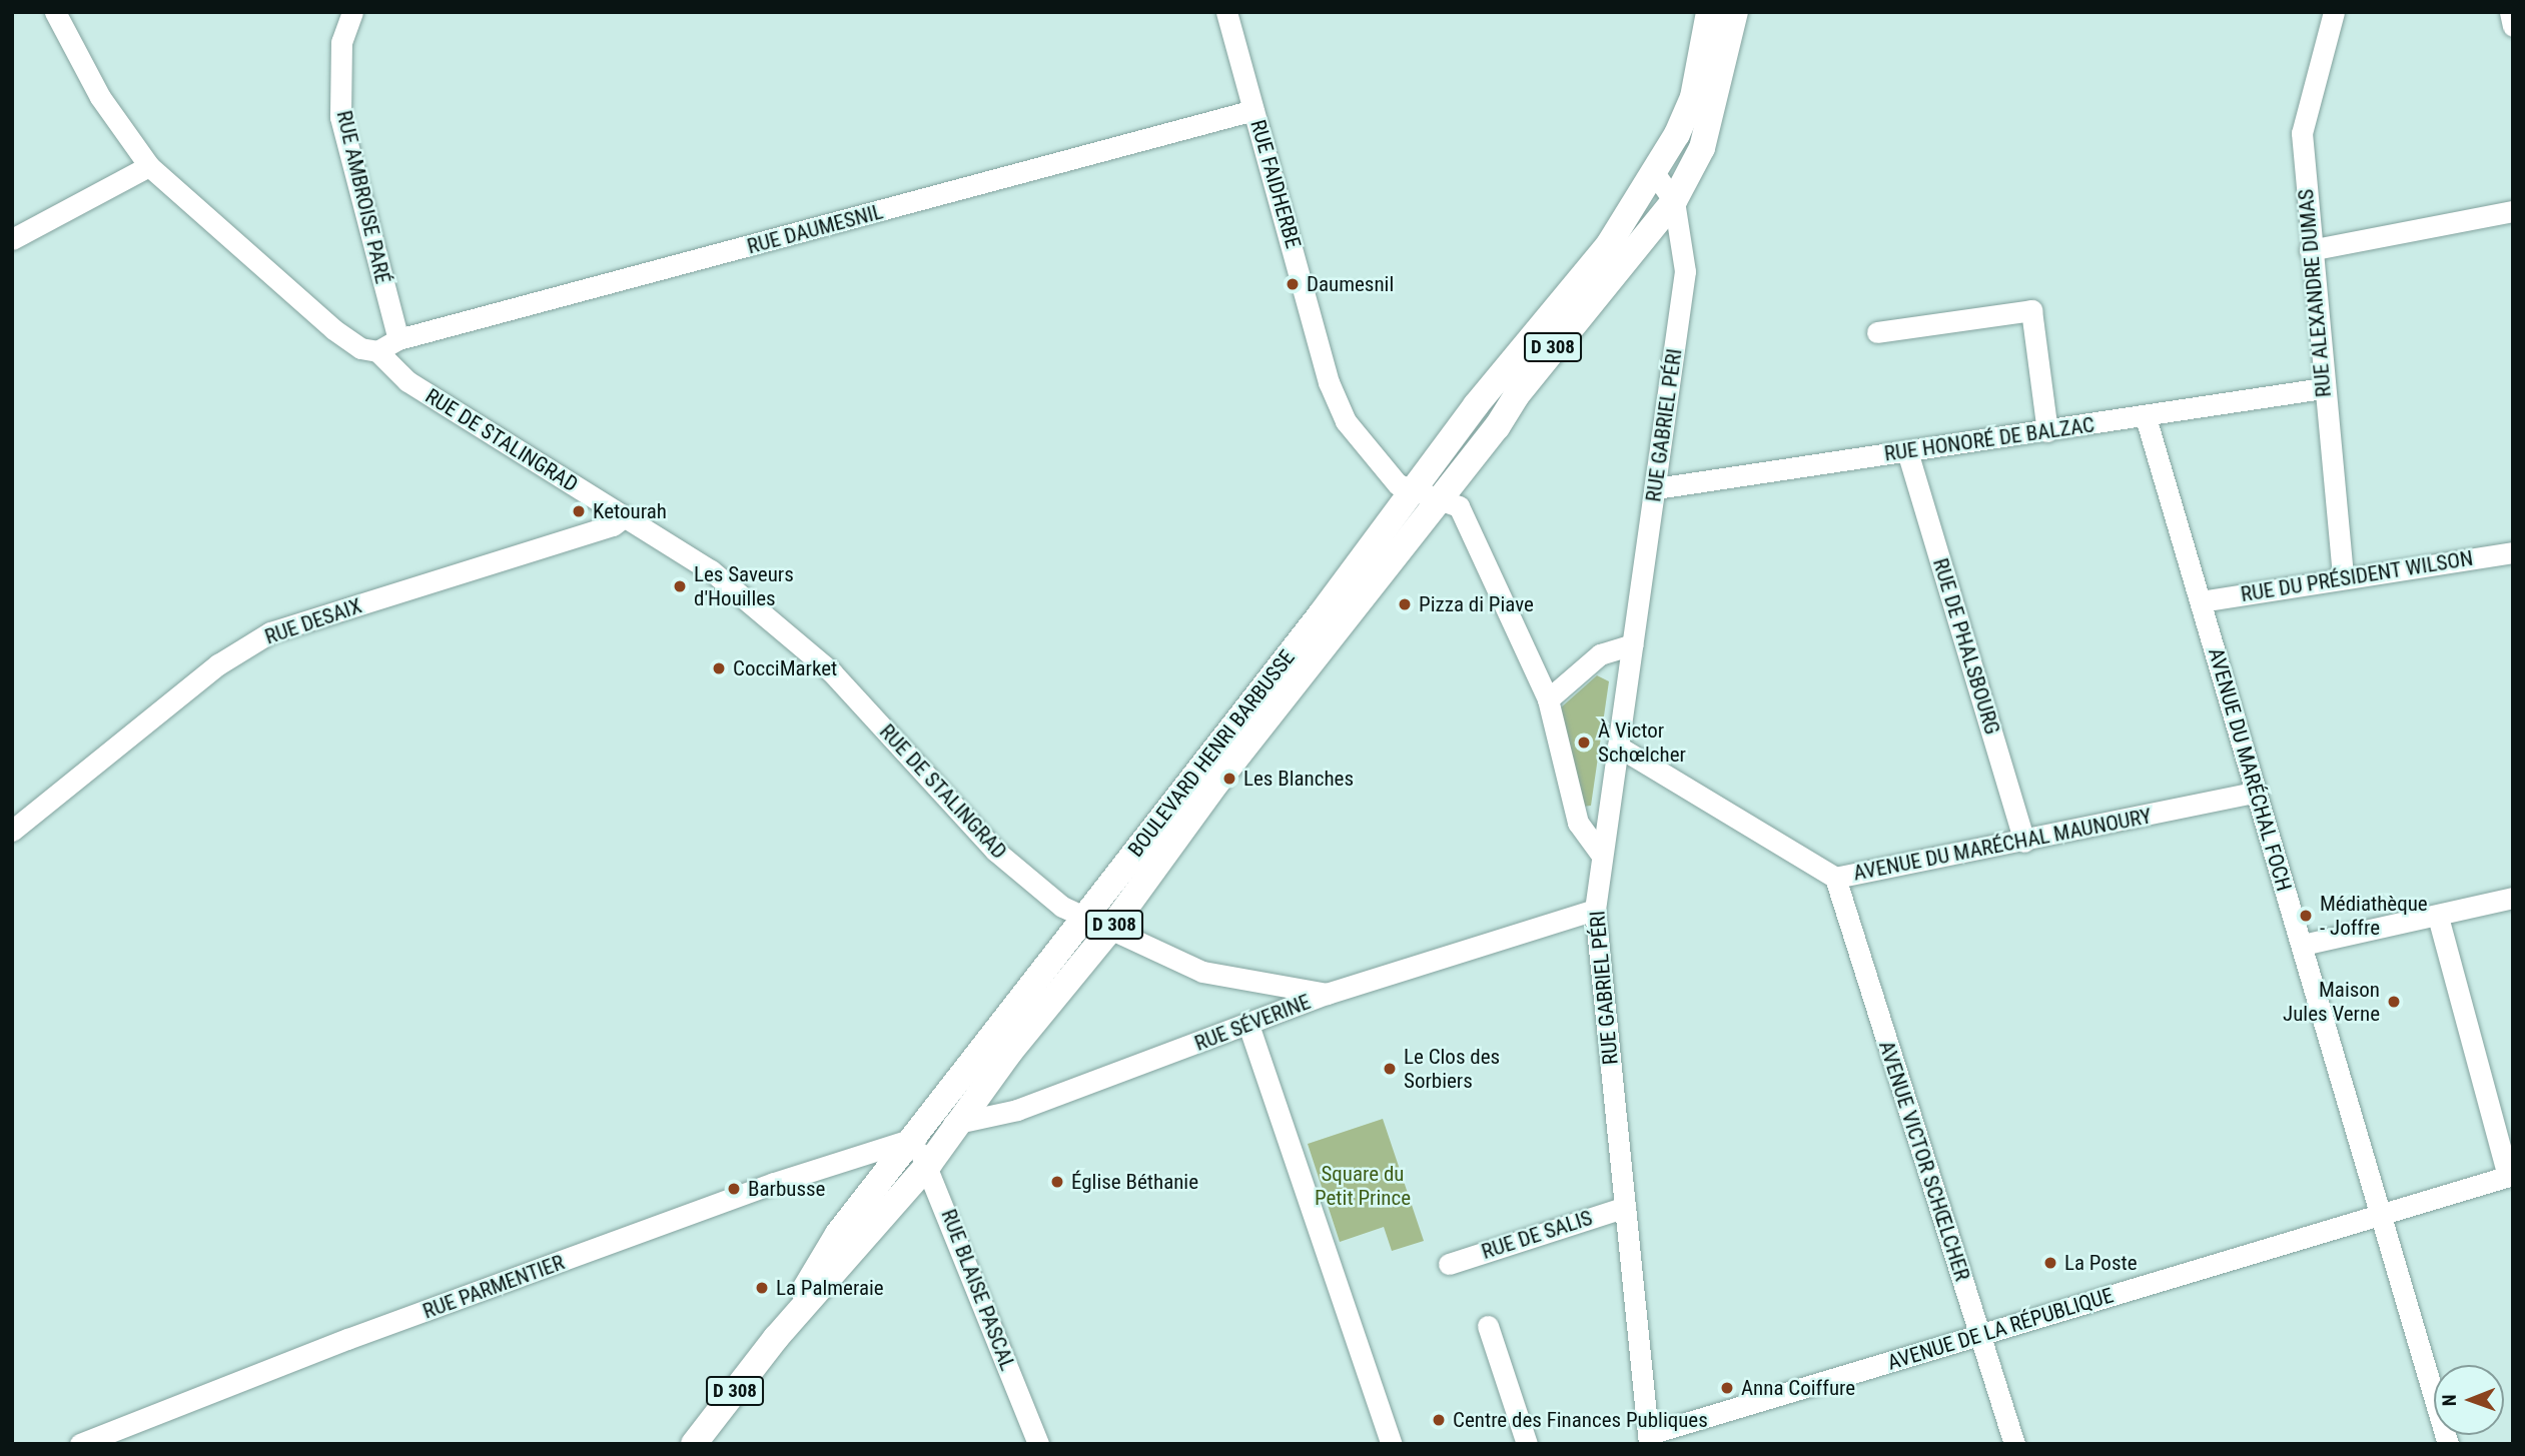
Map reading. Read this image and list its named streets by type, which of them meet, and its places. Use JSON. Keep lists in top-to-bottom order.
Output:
{
  "streets": {
    "main road": ["D 308", "BOULEVARD HENRI BARBUSSE"],
    "street": [
      "RUE FAIDHERBE",
      "RUE AMBROISE PARÉ",
      "RUE DAUMESNIL",
      "RUE ALEXANDRE DUMAS",
      "RUE GABRIEL PÉRI",
      "RUE HONORÉ DE BALZAC",
      "RUE DE STALINGRAD",
      "RUE DU PRÉSIDENT WILSON",
      "RUE DESAIX",
      "RUE DE PHALSBOURG",
      "AVENUE DU MARÉCHAL FOCH",
      "AVENUE DU MARÉCHAL MAUNOURY",
      "RUE SÉVERINE",
      "AVENUE VICTOR SCHŒLCHER",
      "RUE DE SALIS",
      "RUE PARMENTIER",
      "RUE BLAISE PASCAL",
      "AVENUE DE LA RÉPUBLIQUE"
    ]
  },
  "crossings": [
    ["RUE FAIDHERBE", "RUE DAUMESNIL"],
    ["RUE FAIDHERBE", "BOULEVARD HENRI BARBUSSE"],
    ["RUE AMBROISE PARÉ", "RUE DAUMESNIL"],
    ["RUE DAUMESNIL", "RUE DE STALINGRAD"],
    ["RUE ALEXANDRE DUMAS", "RUE HONORÉ DE BALZAC"],
    ["RUE ALEXANDRE DUMAS", "RUE DU PRÉSIDENT WILSON"],
    ["D 308", "RUE GABRIEL PÉRI"],
    ["D 308", "BOULEVARD HENRI BARBUSSE"],
    ["RUE GABRIEL PÉRI", "RUE HONORÉ DE BALZAC"],
    ["RUE GABRIEL PÉRI", "BOULEVARD HENRI BARBUSSE"],
    ["RUE GABRIEL PÉRI", "AVENUE DU MARÉCHAL MAUNOURY"],
    ["RUE GABRIEL PÉRI", "RUE SÉVERINE"],
    ["RUE GABRIEL PÉRI", "RUE DE SALIS"],
    ["RUE GABRIEL PÉRI", "AVENUE DE LA RÉPUBLIQUE"],
    ["RUE HONORÉ DE BALZAC", "RUE DE PHALSBOURG"],
    ["RUE HONORÉ DE BALZAC", "AVENUE DU MARÉCHAL FOCH"],
    ["RUE DE STALINGRAD", "RUE DESAIX"],
    ["RUE DE STALINGRAD", "BOULEVARD HENRI BARBUSSE"],
    ["RUE DE STALINGRAD", "RUE SÉVERINE"],
    ["RUE DU PRÉSIDENT WILSON", "AVENUE DU MARÉCHAL FOCH"],
    ["RUE DE PHALSBOURG", "AVENUE DU MARÉCHAL MAUNOURY"],
    ["BOULEVARD HENRI BARBUSSE", "RUE SÉVERINE"],
    ["BOULEVARD HENRI BARBUSSE", "RUE PARMENTIER"],
    ["BOULEVARD HENRI BARBUSSE", "RUE BLAISE PASCAL"],
    ["AVENUE DU MARÉCHAL FOCH", "AVENUE DU MARÉCHAL MAUNOURY"],
    ["AVENUE DU MARÉCHAL FOCH", "AVENUE DE LA RÉPUBLIQUE"],
    ["AVENUE DU MARÉCHAL MAUNOURY", "AVENUE VICTOR SCHŒLCHER"],
    ["RUE SÉVERINE", "RUE PARMENTIER"],
    ["RUE SÉVERINE", "RUE BLAISE PASCAL"],
    ["AVENUE VICTOR SCHŒLCHER", "AVENUE DE LA RÉPUBLIQUE"],
    ["RUE PARMENTIER", "RUE BLAISE PASCAL"]
  ],
  "parks": ["Square du Petit Prince"],
  "places": [
    "Daumesnil",
    "Ketourah",
    "Les Saveurs d'Houilles",
    "Pizza di Piave",
    "CocciMarket",
    "À Victor Schœlcher",
    "Les Blanches",
    "Médiathèque - Joffre",
    "Maison Jules Verne",
    "Le Clos des Sorbiers",
    "Église Béthanie",
    "Barbusse",
    "La Poste",
    "La Palmeraie",
    "Anna Coiffure",
    "Centre des Finances Publiques"
  ],
  "north": "left"
}
